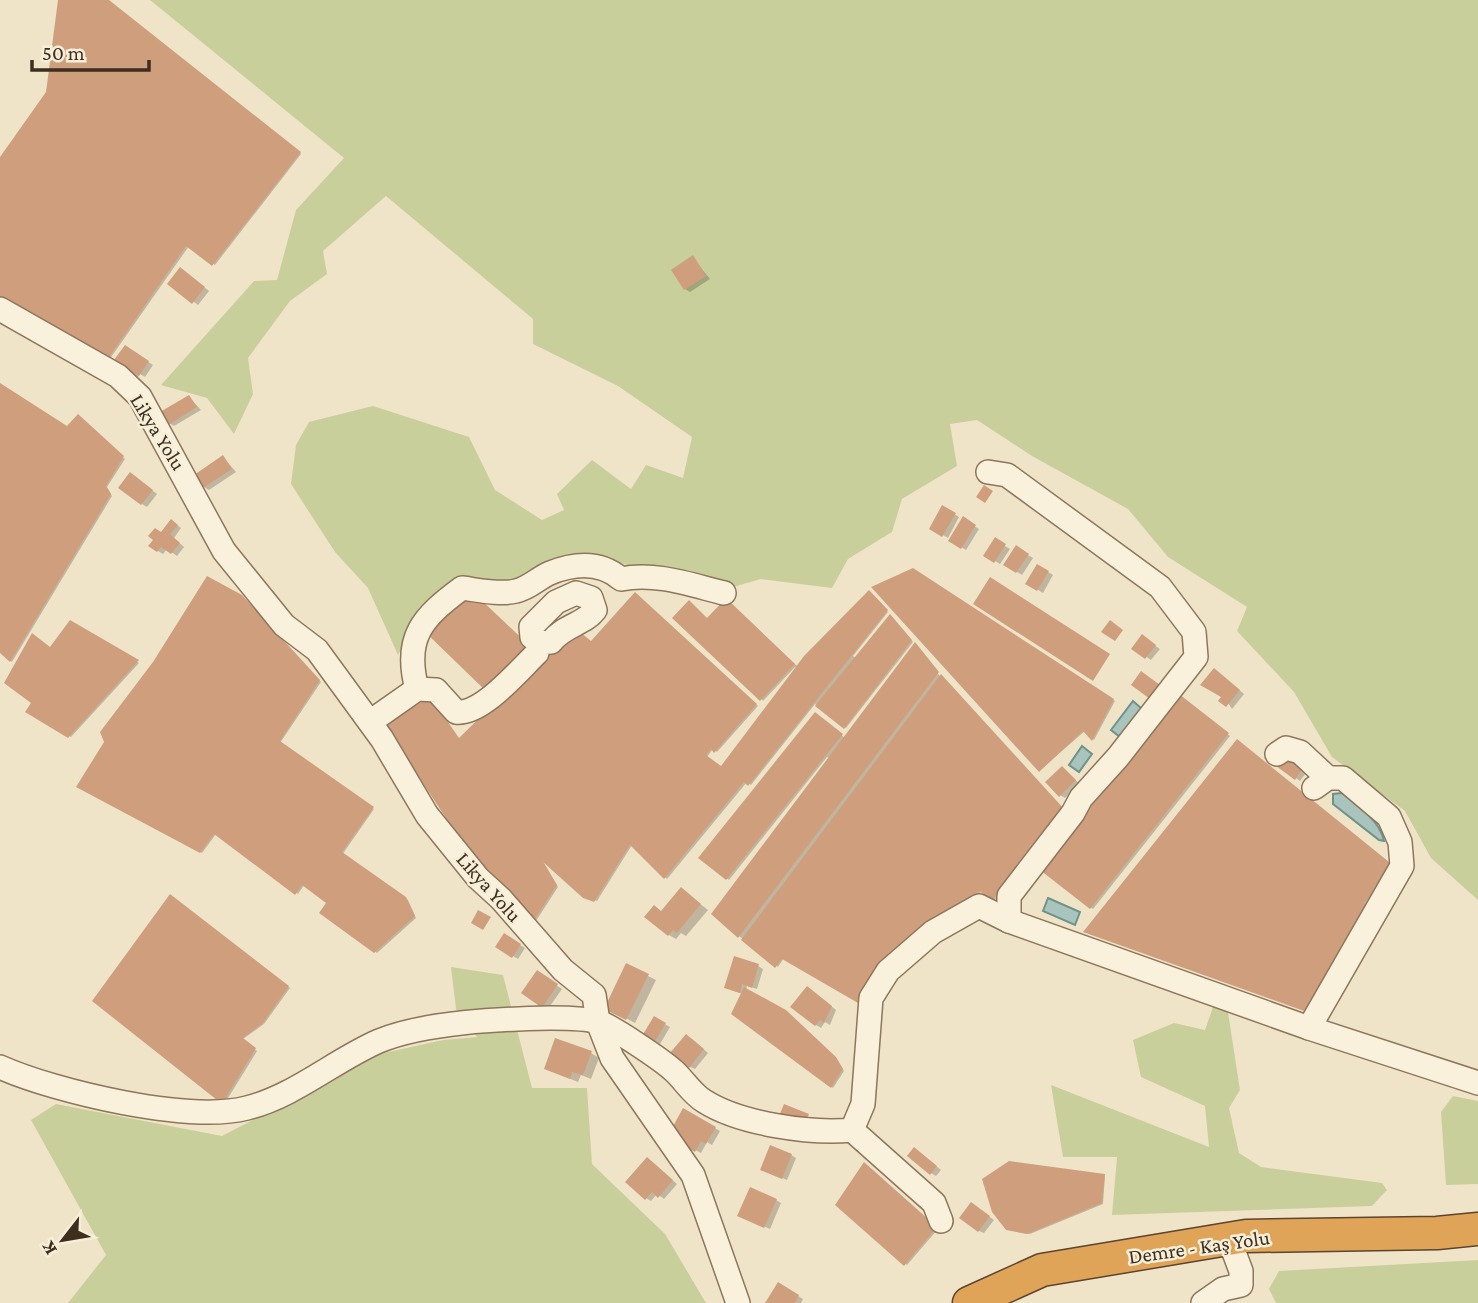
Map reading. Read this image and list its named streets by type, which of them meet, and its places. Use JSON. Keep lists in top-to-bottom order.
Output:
{
  "streets": {
    "highway": ["Demre - Kaş Yolu"],
    "street": ["Likya Yolu"]
  },
  "scale_bar": "50 m",
  "north": "bottom left"
}
